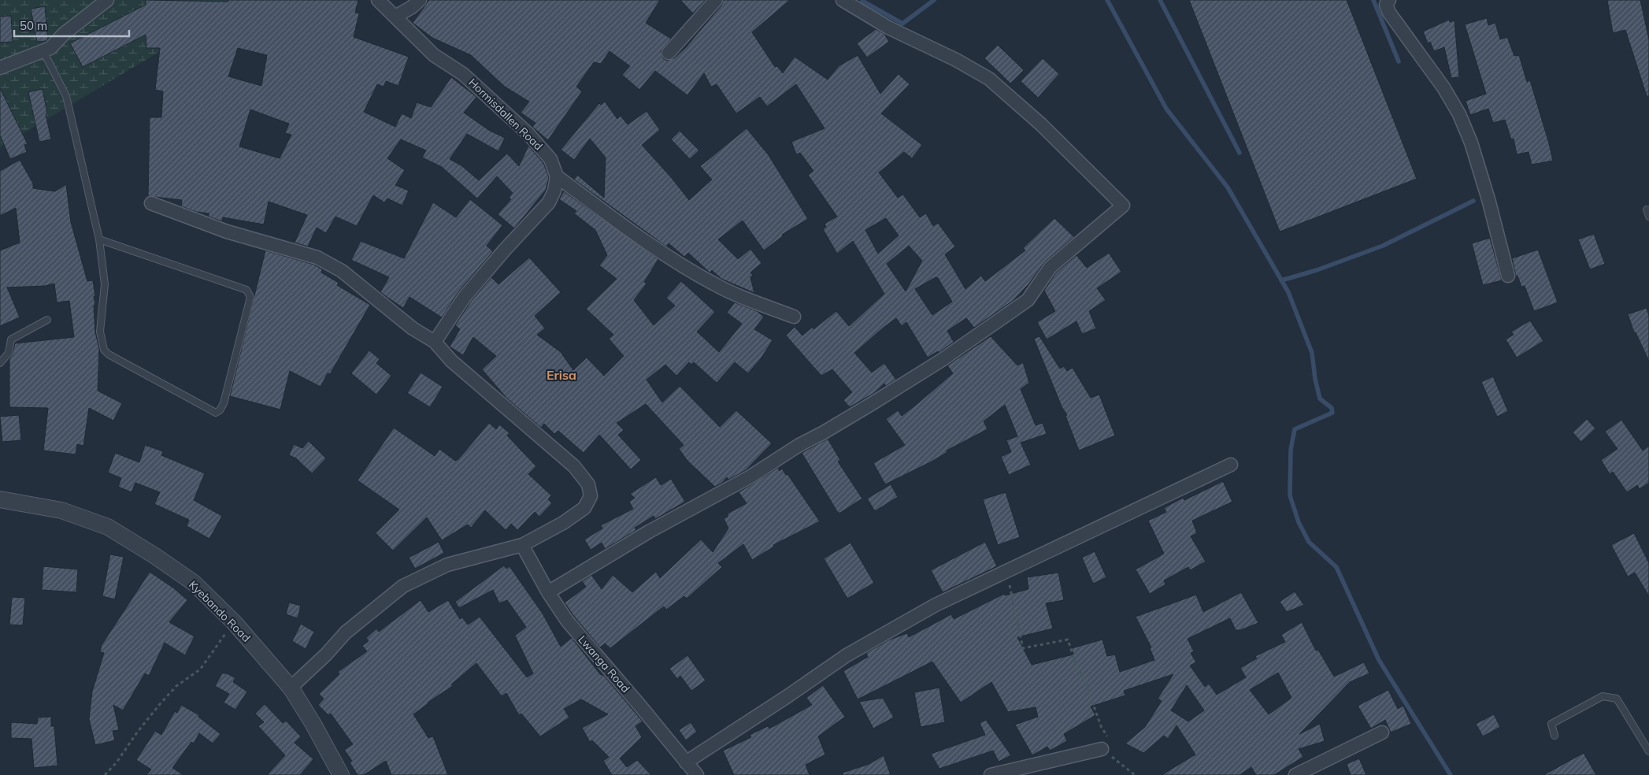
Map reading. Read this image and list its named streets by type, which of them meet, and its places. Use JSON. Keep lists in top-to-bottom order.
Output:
{
  "streets": {
    "street": ["Hormisdallen Road", "Kyebando Road", "Lwanga Road"]
  },
  "districts": ["Erisa"],
  "scale_bar": "50 m"
}
